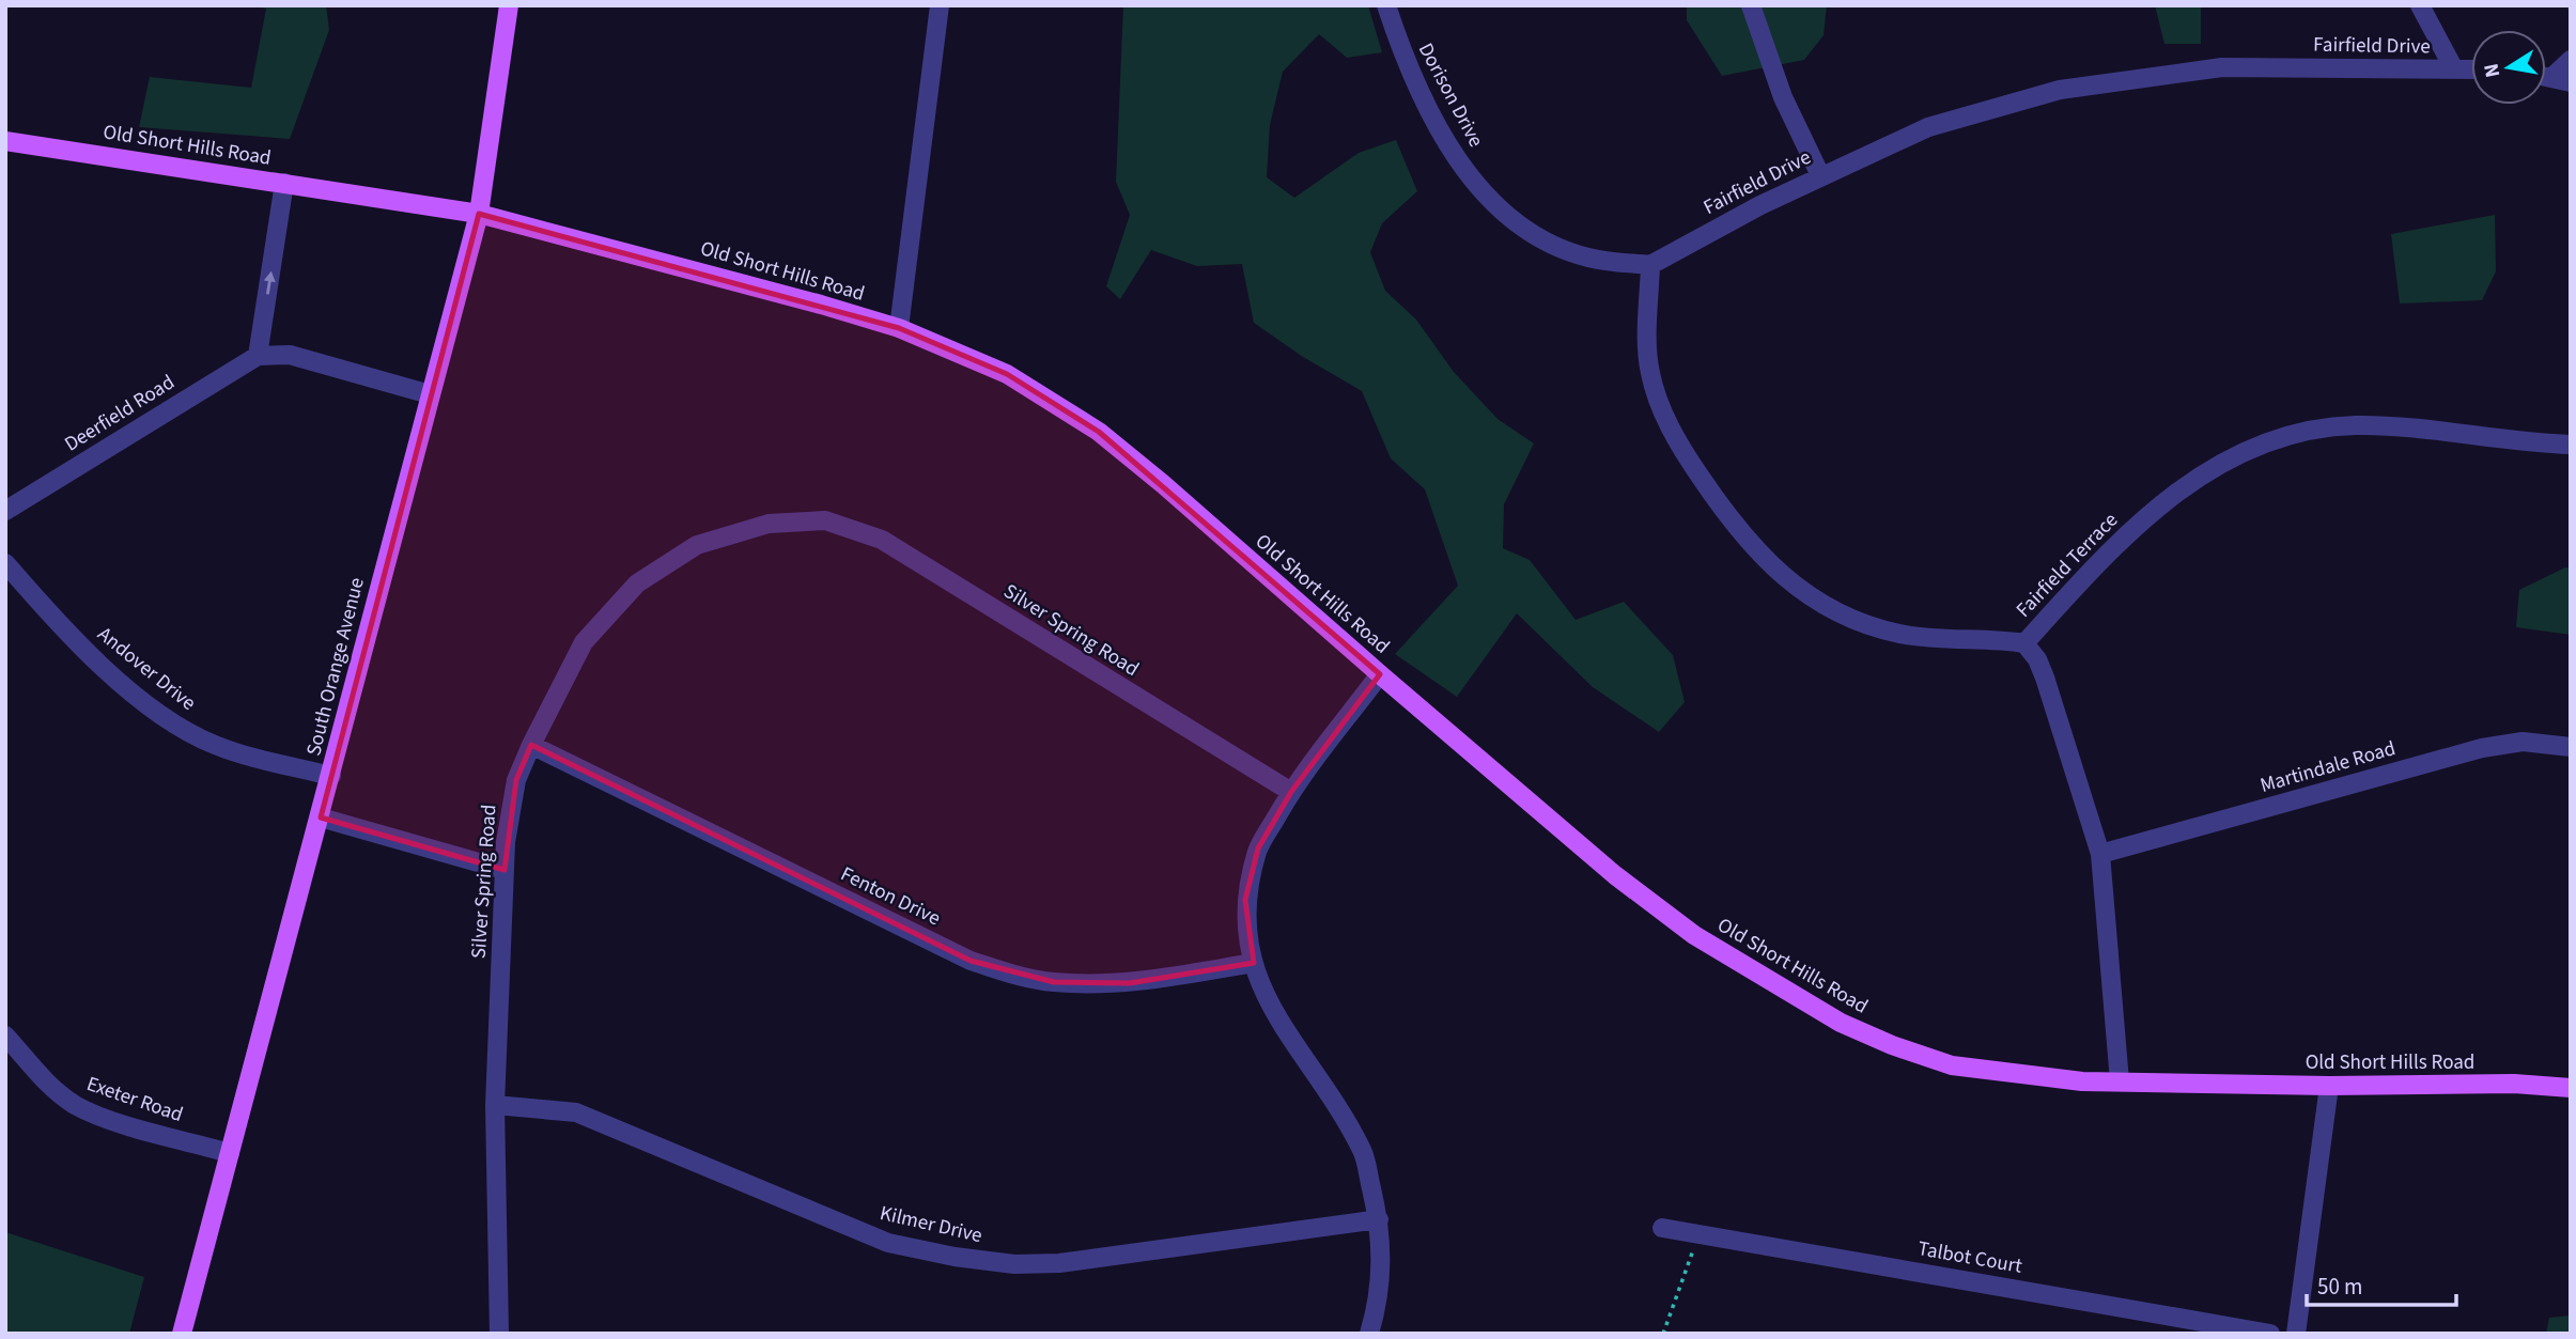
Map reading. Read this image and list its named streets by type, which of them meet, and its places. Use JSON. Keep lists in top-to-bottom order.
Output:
{
  "streets": {
    "main road": ["Old Short Hills Road", "South Orange Avenue"],
    "street": [
      "Fairfield Drive",
      "Dorison Drive",
      "Deerfield Road",
      "Fairfield Terrace",
      "Silver Spring Road",
      "Andover Drive",
      "Martindale Road",
      "Fenton Drive",
      "Exeter Road",
      "Kilmer Drive",
      "Talbot Court"
    ]
  },
  "crossings": [
    ["Fairfield Drive", "Dorison Drive"],
    ["Old Short Hills Road", "Fairfield Terrace"],
    ["Old Short Hills Road", "South Orange Avenue"],
    ["Fairfield Terrace", "Martindale Road"],
    ["Silver Spring Road", "Fenton Drive"],
    ["Silver Spring Road", "Kilmer Drive"],
    ["South Orange Avenue", "Andover Drive"],
    ["South Orange Avenue", "Exeter Road"]
  ],
  "scale_bar": "50 m",
  "north": "left"
}
